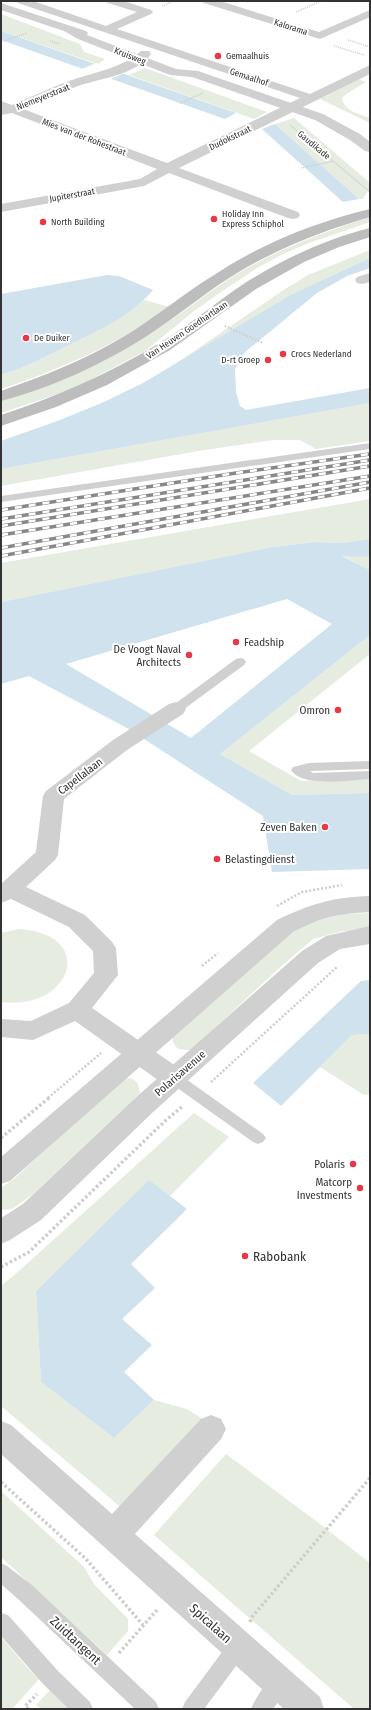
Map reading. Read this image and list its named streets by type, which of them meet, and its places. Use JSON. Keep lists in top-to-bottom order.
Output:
{
  "streets": {
    "main road": ["Van Heuven Goedhartlaan"],
    "street": [
      "Kalorama",
      "Kruisweg",
      "Gemaalhof",
      "Niemeyerstraat",
      "Mies van der Rohestraat",
      "Dudokstraat",
      "Jupiterstraat",
      "Capellalaan",
      "Polarisavenue",
      "Spicalaan"
    ],
    "lane": ["Zuidtangent"],
    "path": ["Gaudikade"]
  },
  "crossings": [
    ["Kruisweg", "Gemaalhof"],
    ["Kruisweg", "Niemeyerstraat"],
    ["Kruisweg", "Dudokstraat"],
    ["Niemeyerstraat", "Mies van der Rohestraat"],
    ["Mies van der Rohestraat", "Dudokstraat"],
    ["Mies van der Rohestraat", "Jupiterstraat"],
    ["Dudokstraat", "Gaudikade"],
    ["Dudokstraat", "Jupiterstraat"]
  ],
  "places": [
    "Gemaalhuis",
    "Holiday Inn Express Schiphol",
    "North Building",
    "De Duiker",
    "Crocs Nederland",
    "D-rt Groep",
    "Feadship",
    "De Voogt Naval Architects",
    "Omron",
    "Zeven Baken",
    "Belastingdienst",
    "Polaris",
    "Matcorp Investments",
    "Rabobank"
  ]
}
